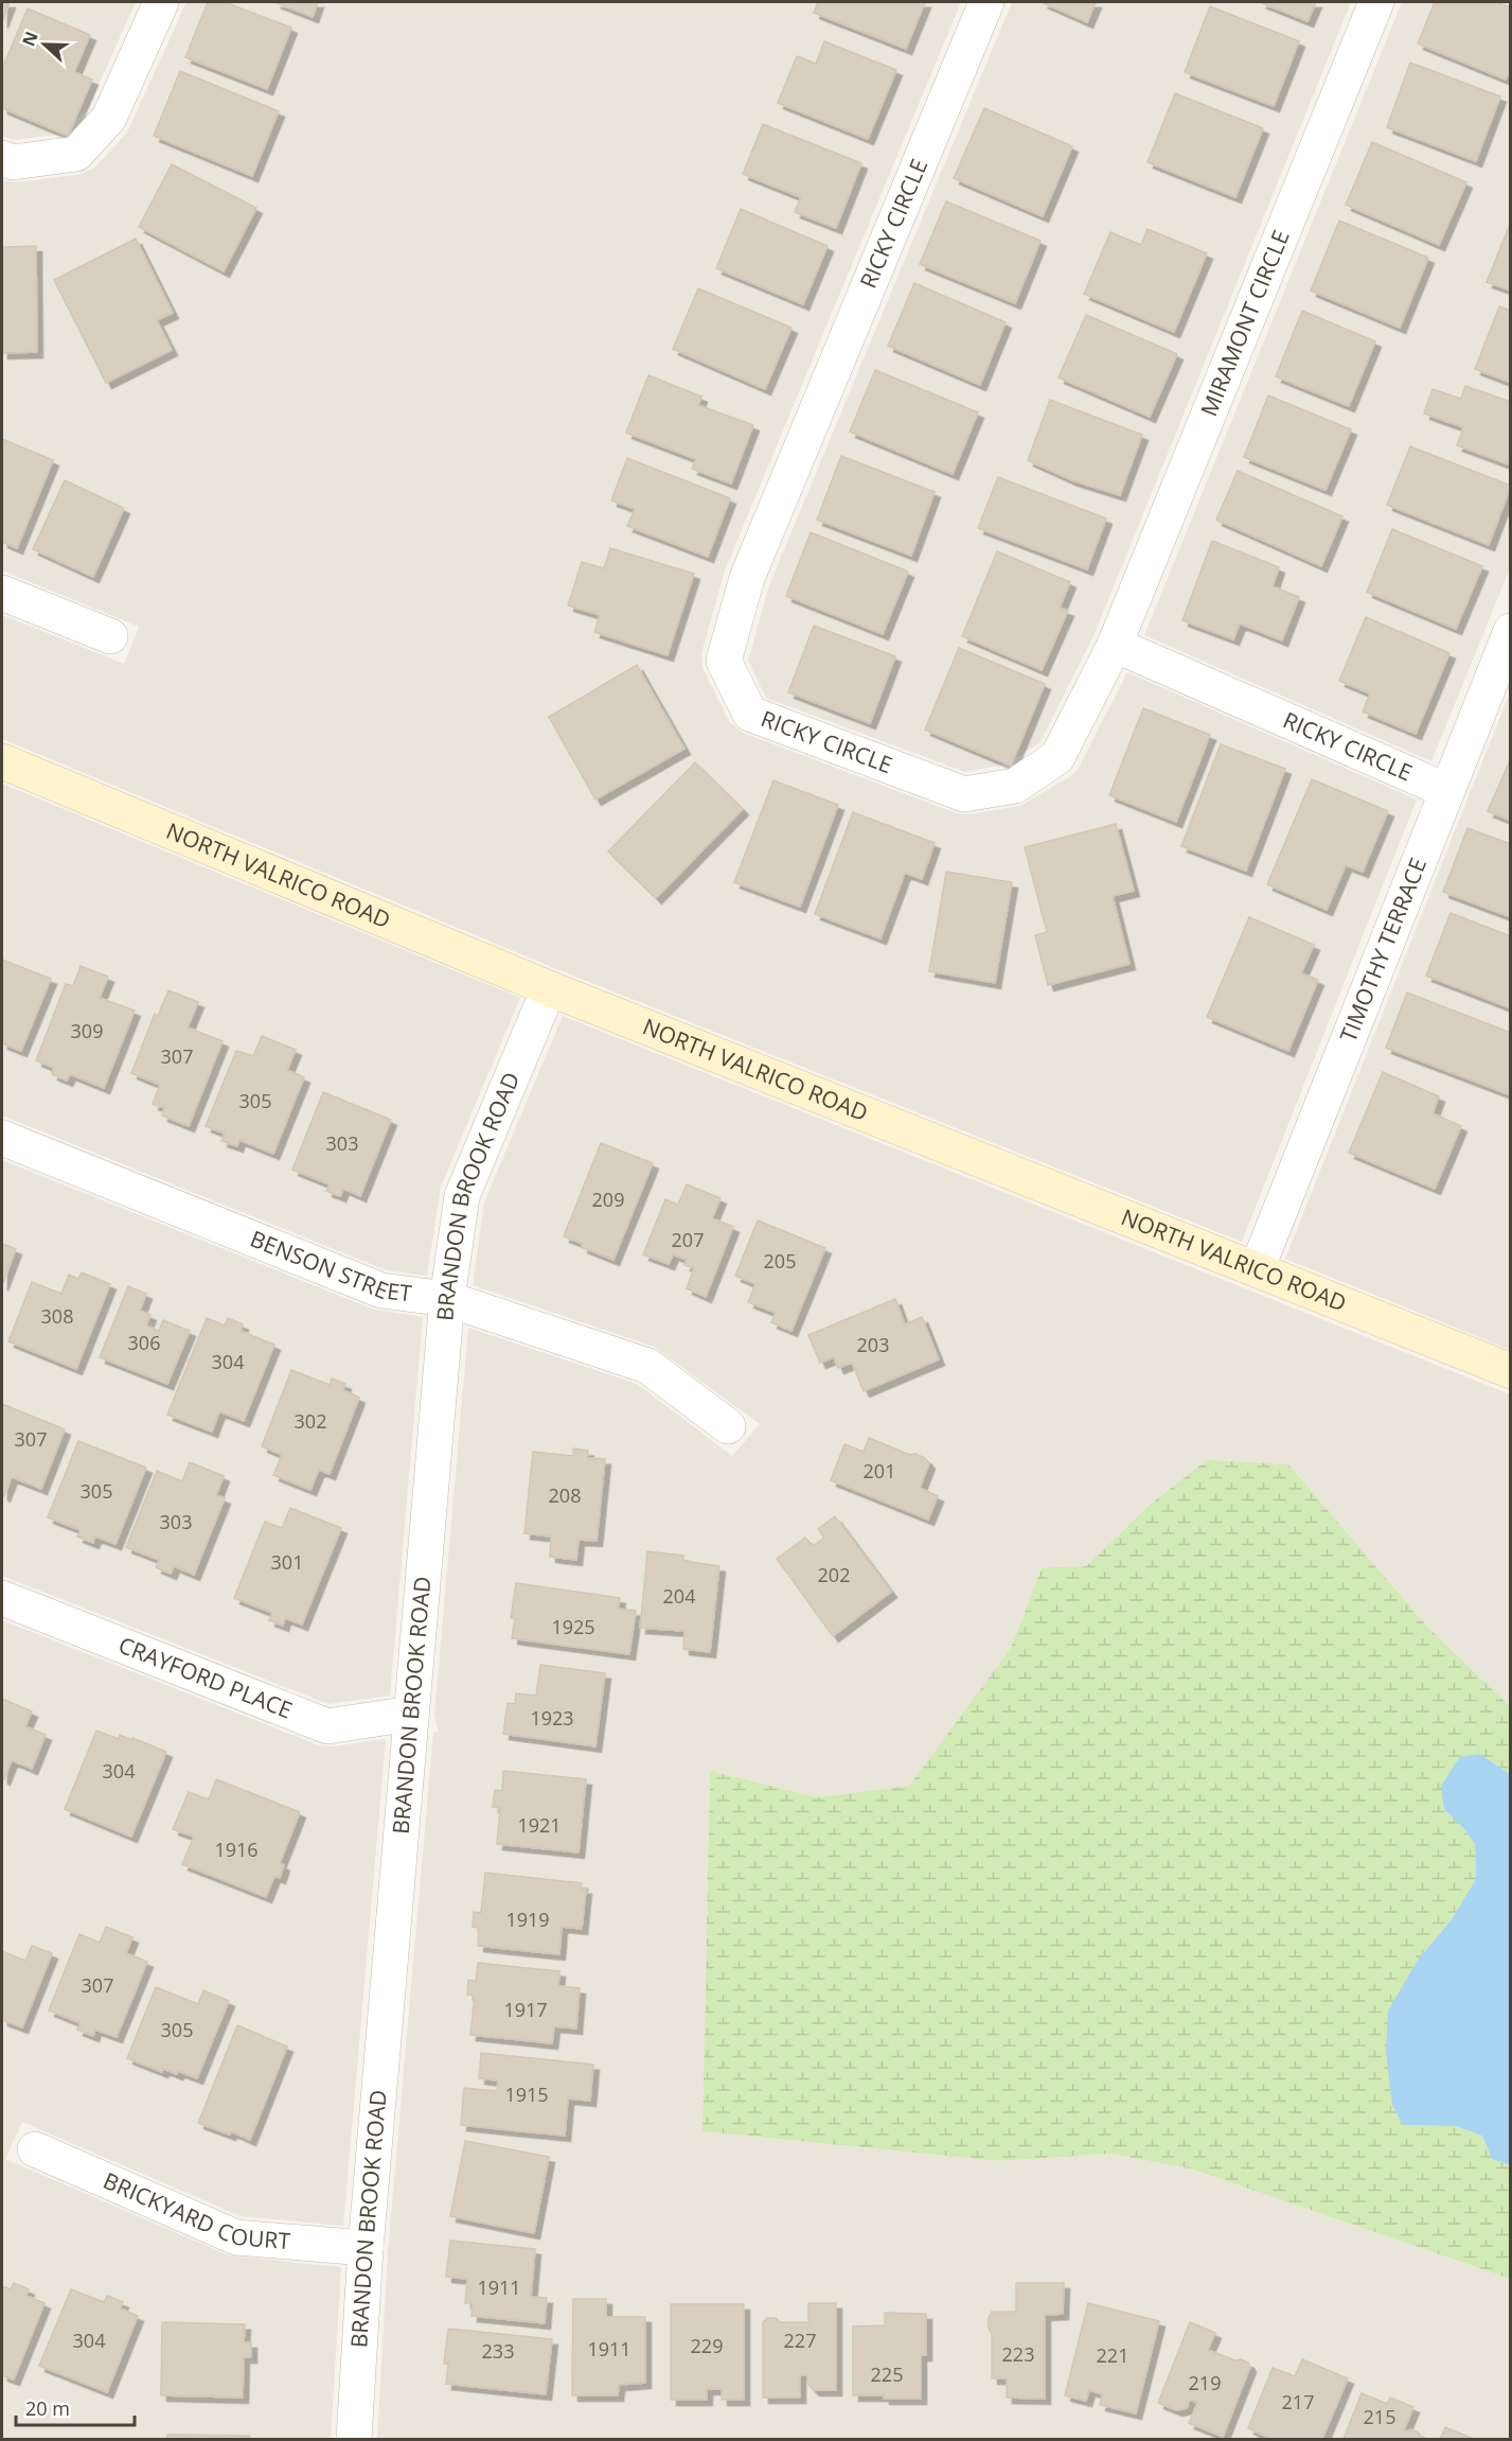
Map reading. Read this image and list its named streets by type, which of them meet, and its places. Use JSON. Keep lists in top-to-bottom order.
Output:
{
  "streets": {
    "street": [
      "RICKY CIRCLE",
      "MIRAMONT CIRCLE",
      "NORTH VALRICO ROAD",
      "TIMOTHY TERRACE",
      "BRANDON BROOK ROAD",
      "BENSON STREET",
      "CRAYFORD PLACE",
      "BRICKYARD COURT"
    ]
  },
  "crossings": [
    ["RICKY CIRCLE", "MIRAMONT CIRCLE"],
    ["RICKY CIRCLE", "TIMOTHY TERRACE"],
    ["NORTH VALRICO ROAD", "TIMOTHY TERRACE"],
    ["NORTH VALRICO ROAD", "BRANDON BROOK ROAD"],
    ["BRANDON BROOK ROAD", "BENSON STREET"],
    ["BRANDON BROOK ROAD", "CRAYFORD PLACE"],
    ["BRANDON BROOK ROAD", "BRICKYARD COURT"]
  ],
  "house_numbers": [
    "309",
    "307",
    "305",
    "303",
    "209",
    "207",
    "205",
    "308",
    "306",
    "203",
    "304",
    "302",
    "307",
    "201",
    "305",
    "208",
    "303",
    "301",
    "202",
    "204",
    "1925",
    "1923",
    "304",
    "1921",
    "1916",
    "1919",
    "307",
    "1917",
    "305",
    "1915",
    "1911",
    "304",
    "227",
    "229",
    "1911",
    "233",
    "223",
    "221",
    "225",
    "219",
    "217",
    "215"
  ],
  "scale_bar": "20 m",
  "north": "left"
}
